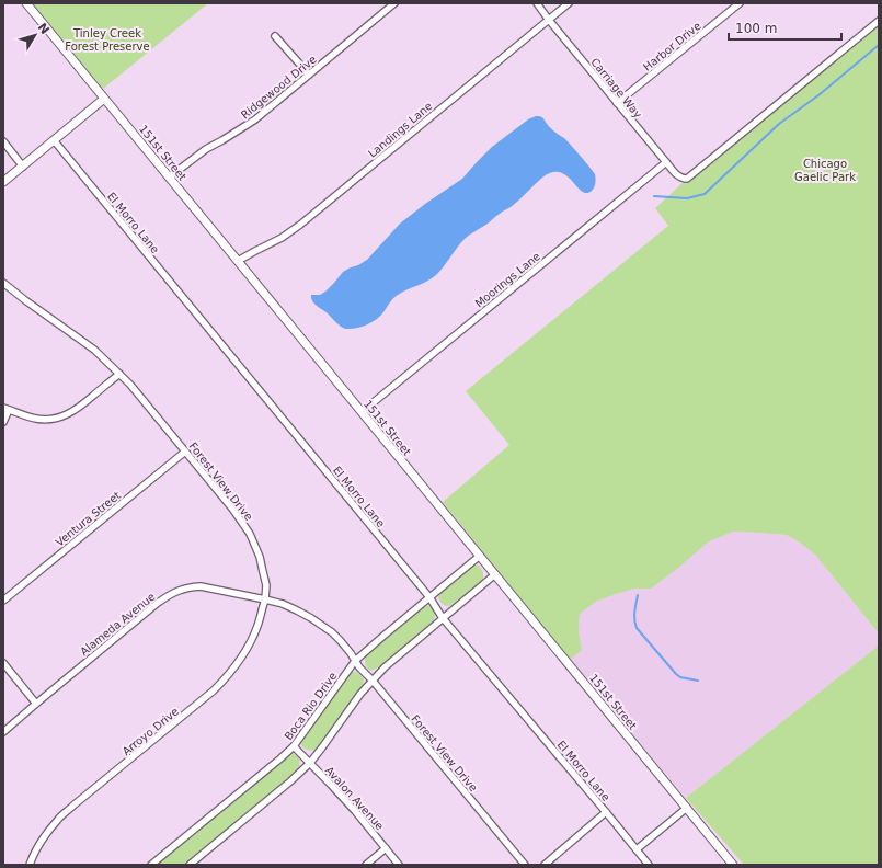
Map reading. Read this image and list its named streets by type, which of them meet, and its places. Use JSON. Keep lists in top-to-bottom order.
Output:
{
  "streets": {
    "street": [
      "Harbor Drive",
      "Ridgewood Drive",
      "Carriage Way",
      "Landings Lane",
      "151st Street",
      "El Morro Lane",
      "Moorings Lane",
      "Forest View Drive",
      "Ventura Street",
      "Alameda Avenue",
      "Boca Rio Drive",
      "Arroyo Drive",
      "Avalon Avenue"
    ]
  },
  "crossings": [
    ["Harbor Drive", "Carriage Way"],
    ["Ridgewood Drive", "151st Street"],
    ["Carriage Way", "Landings Lane"],
    ["Carriage Way", "Moorings Lane"],
    ["Landings Lane", "151st Street"],
    ["151st Street", "Moorings Lane"],
    ["151st Street", "Boca Rio Drive"],
    ["El Morro Lane", "Boca Rio Drive"],
    ["Forest View Drive", "Ventura Street"],
    ["Forest View Drive", "Alameda Avenue"],
    ["Forest View Drive", "Boca Rio Drive"],
    ["Forest View Drive", "Arroyo Drive"],
    ["Alameda Avenue", "Arroyo Drive"],
    ["Boca Rio Drive", "Avalon Avenue"]
  ],
  "parks": ["Tinley Creek Forest Preserve", "Chicago Gaelic Park"],
  "scale_bar": "100 m",
  "north": "top right"
}
